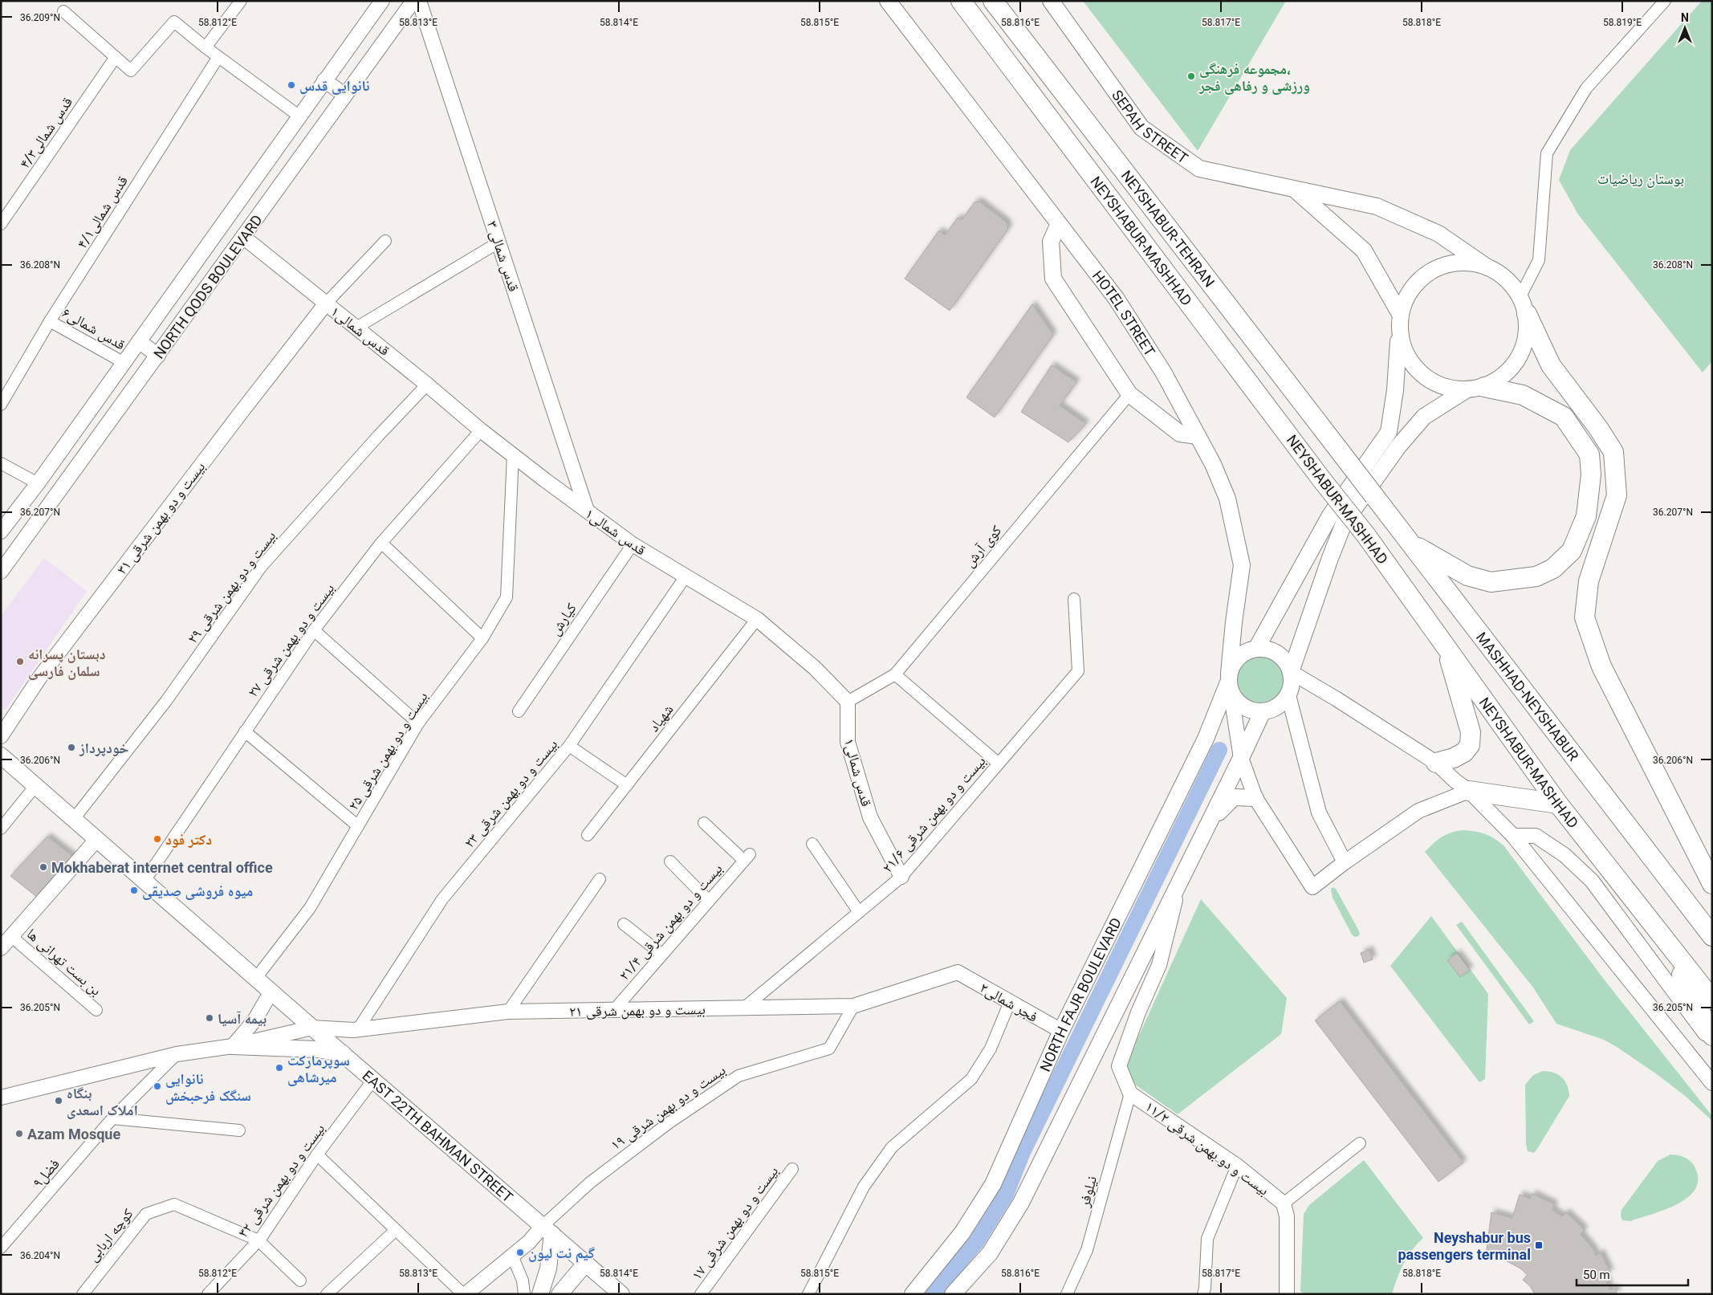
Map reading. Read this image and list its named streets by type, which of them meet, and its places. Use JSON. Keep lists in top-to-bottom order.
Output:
{
  "streets": {
    "highway": ["NEYSHABUR-TEHRAN", "NEYSHABUR-MASHHAD", "MASHHAD-NEYSHABUR"],
    "main road": [
      "SEPAH STREET",
      "HOTEL STREET",
      "NORTH FAJR BOULEVARD",
      "EAST 22TH BAHMAN STREET"
    ],
    "street": [
      "قدس شمالی۴/۳",
      "قدس شمالی۴/۱",
      "قدس شمالی ۳",
      "NORTH QODS BOULEVARD",
      "قدس شمالی۶",
      "قدس شمالی۱",
      "بیست و دو بهمن شرقی ۳۱",
      "کوی آرش",
      "بیست و دو بهمن شرقی ۲۹",
      "کیارش",
      "بیست و دو بهمن شرقی ۲۷",
      "شهیاد",
      "بیست و دو بهمن شرقی ۲۵",
      "بیست و دو بهمن شرقی ۲۳",
      "بیست و دو بهمن شرقی ۲۱/۶",
      "بیست و دو بهمن شرقی ۲۱/۴",
      "بن بست تهرانی ها",
      "فجر شمالی۲",
      "بیست و دو بهمن شرقی ۲۱",
      "بیست و دو بهمن شرقی ۱۹",
      "بیست و دو بهمن شرقی ۱۱/۲",
      "فضل۹",
      "بیست و دو بهمن شرقی ۳۲",
      "نیلوفر",
      "بیست و دو بهمن شرقی ۱۷",
      "کوچه اربابی"
    ]
  },
  "crossings": [
    ["قدس شمالی۴/۱", "قدس شمالی۶"],
    ["NEYSHABUR-TEHRAN", "MASHHAD-NEYSHABUR"],
    ["قدس شمالی ۳", "قدس شمالی۱"],
    ["NORTH QODS BOULEVARD", "قدس شمالی۶"],
    ["NORTH QODS BOULEVARD", "قدس شمالی۱"],
    ["HOTEL STREET", "NORTH FAJR BOULEVARD"],
    ["قدس شمالی۱", "بیست و دو بهمن شرقی ۳۱"],
    ["قدس شمالی۱", "کوی آرش"],
    ["قدس شمالی۱", "بیست و دو بهمن شرقی ۲۹"],
    ["قدس شمالی۱", "کیارش"],
    ["قدس شمالی۱", "بیست و دو بهمن شرقی ۲۷"],
    ["قدس شمالی۱", "شهیاد"],
    ["قدس شمالی۱", "بیست و دو بهمن شرقی ۲۵"],
    ["قدس شمالی۱", "بیست و دو بهمن شرقی ۲۳"],
    ["قدس شمالی۱", "بیست و دو بهمن شرقی ۲۱/۶"],
    ["بیست و دو بهمن شرقی ۲۹", "EAST 22TH BAHMAN STREET"],
    ["بیست و دو بهمن شرقی ۲۷", "EAST 22TH BAHMAN STREET"],
    ["بیست و دو بهمن شرقی ۲۵", "EAST 22TH BAHMAN STREET"],
    ["بیست و دو بهمن شرقی ۲۳", "بیست و دو بهمن شرقی ۲۱"],
    ["بیست و دو بهمن شرقی ۲۱/۶", "بیست و دو بهمن شرقی ۲۱"],
    ["بیست و دو بهمن شرقی ۲۱/۴", "بیست و دو بهمن شرقی ۲۱"],
    ["NORTH FAJR BOULEVARD", "فجر شمالی۲"],
    ["فجر شمالی۲", "بیست و دو بهمن شرقی ۲۱"],
    ["بیست و دو بهمن شرقی ۲۱", "بیست و دو بهمن شرقی ۱۹"],
    ["بیست و دو بهمن شرقی ۲۱", "EAST 22TH BAHMAN STREET"],
    ["بیست و دو بهمن شرقی ۲۱", "فضل۹"],
    ["بیست و دو بهمن شرقی ۱۹", "EAST 22TH BAHMAN STREET"],
    ["EAST 22TH BAHMAN STREET", "بیست و دو بهمن شرقی ۳۲"],
    ["بیست و دو بهمن شرقی ۱۱/۲", "نیلوفر"],
    ["بیست و دو بهمن شرقی ۳۲", "کوچه اربابی"]
  ],
  "parks": ["بوستان ریاضیات"],
  "places": {
    "other": [
      "مجموعه فرهنگی، ورزشی و رفاهی فجر",
      "نانوایی قدس",
      "دبستان پسرانه سلمان فارسی",
      "خودپرداز",
      "دکتر فود",
      "Mokhaberat internet central office",
      "میوه فروشی صدیقی",
      "بیمه آسیا",
      "سوپرمارکت میرشاهی",
      "نانوایی سنگک فرحبخش",
      "بنگاه املاک اسعدی",
      "Azam Mosque",
      "گیم نت لیون"
    ],
    "transit": ["Neyshabur bus passengers terminal"]
  },
  "scale_bar": "50 m",
  "north": "top",
  "coordinates": [
    "36.209°N",
    "58.812°E",
    "58.813°E",
    "58.814°E",
    "58.815°E",
    "58.816°E",
    "58.817°E",
    "58.818°E",
    "58.819°E",
    "36.208°N",
    "36.207°N",
    "36.206°N",
    "36.205°N",
    "36.204°N"
  ]
}
